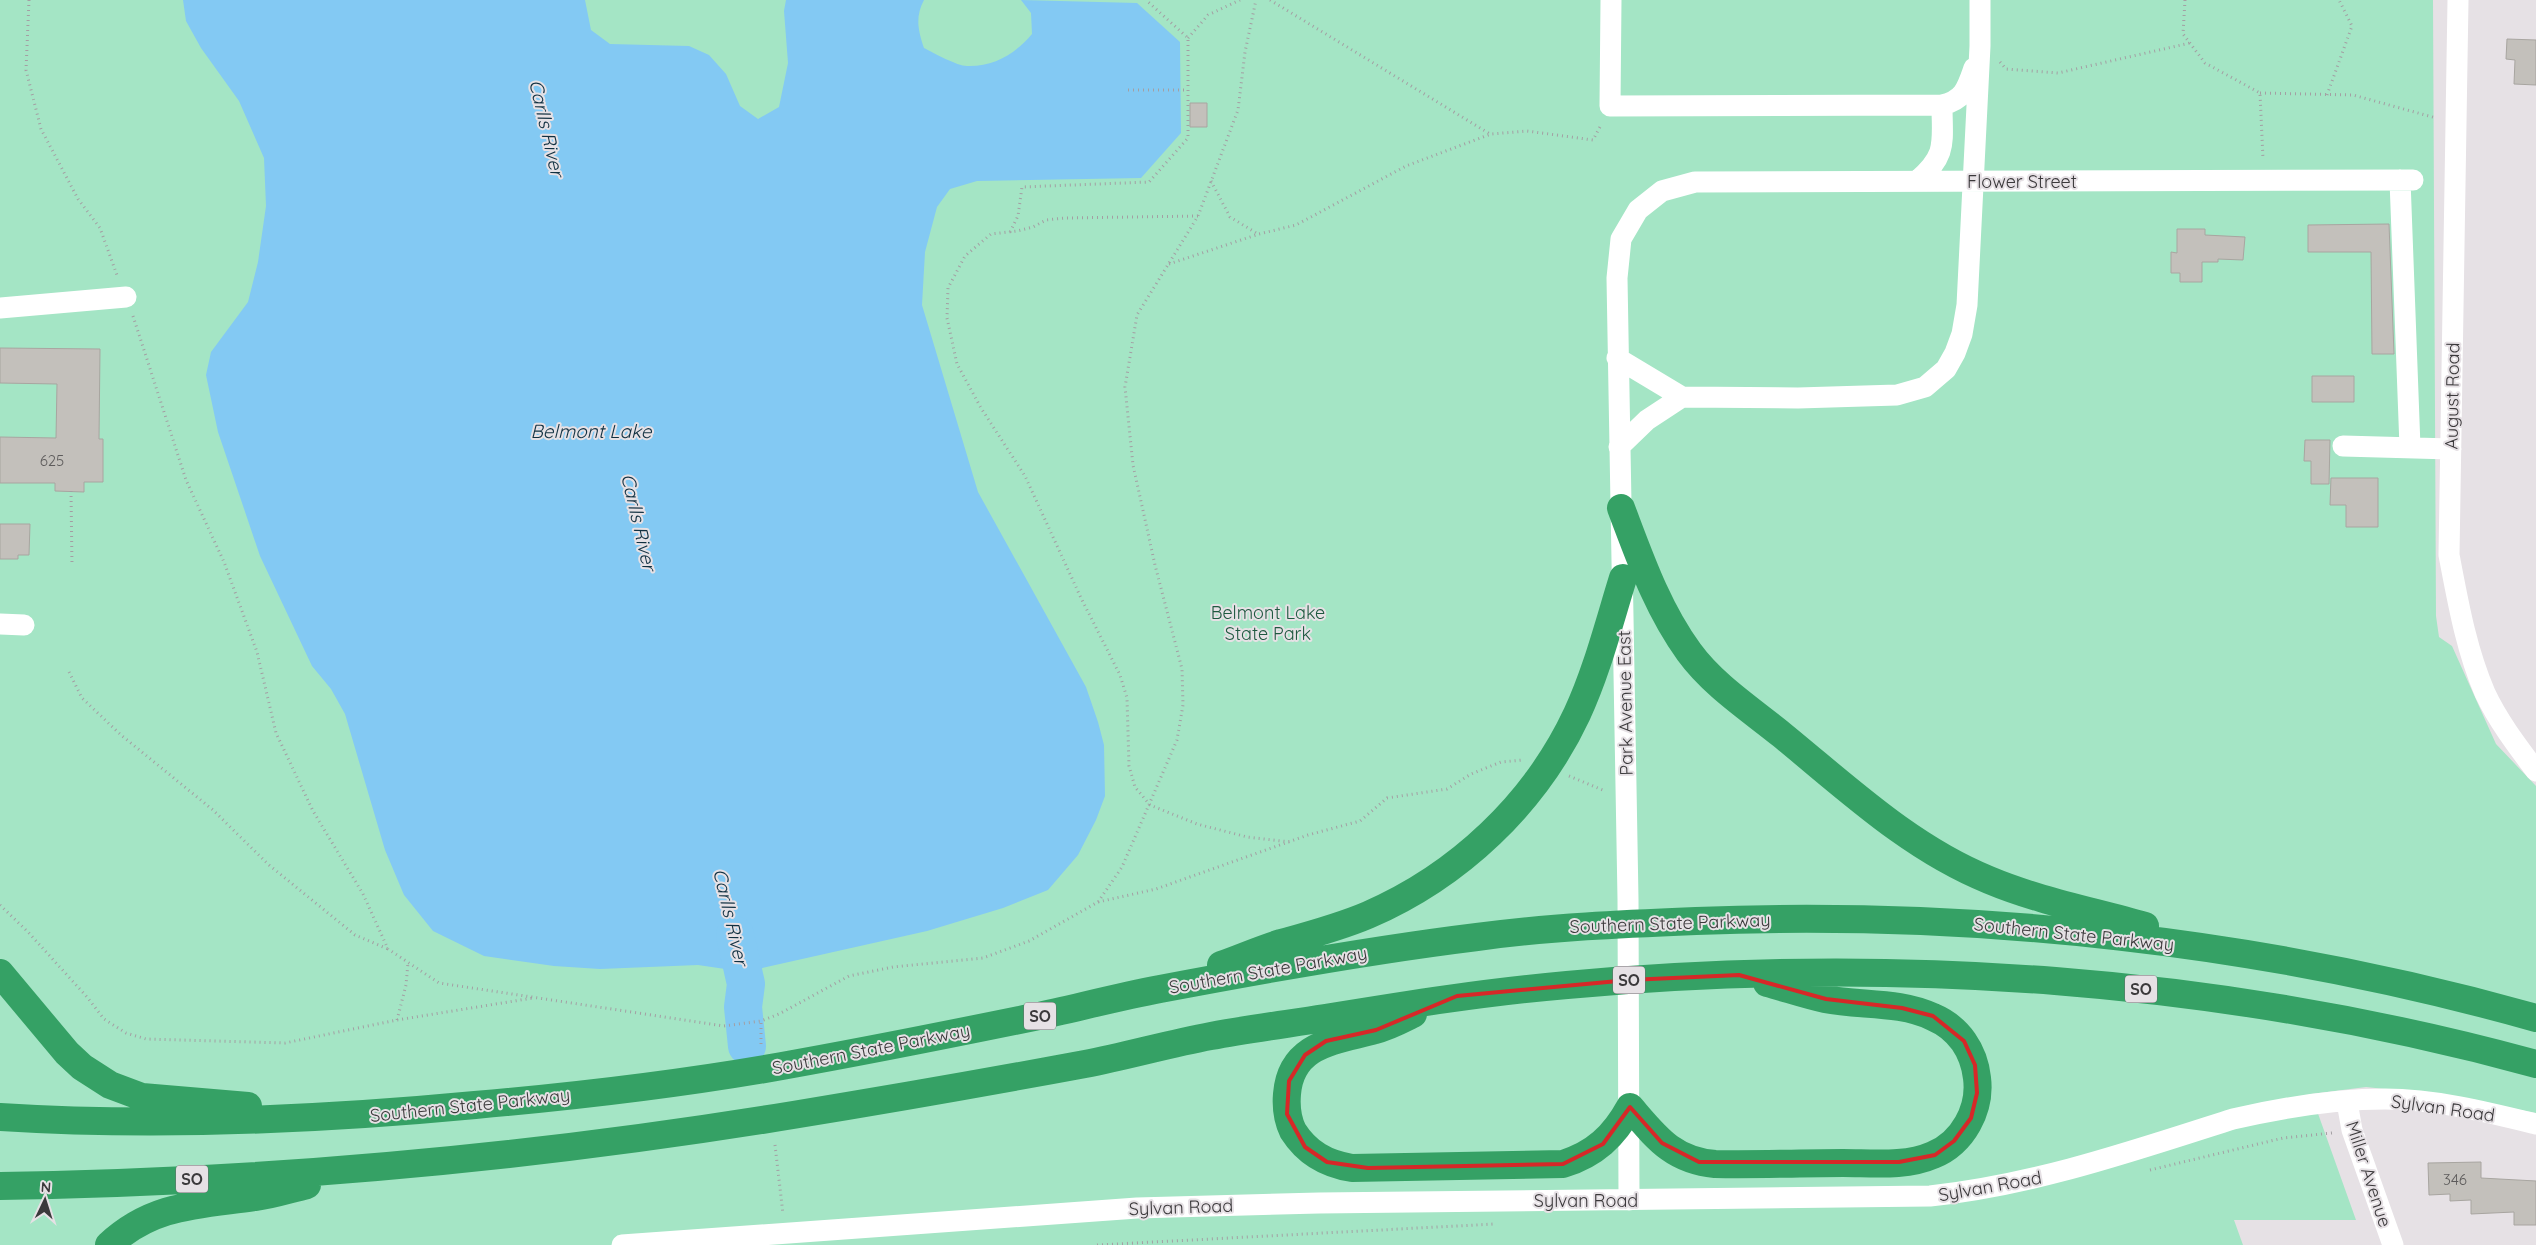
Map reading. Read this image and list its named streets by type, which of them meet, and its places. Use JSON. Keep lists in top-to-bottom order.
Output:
{
  "streets": {
    "highway": ["Southern State Parkway", "SO"],
    "street": [
      "Flower Street",
      "August Road",
      "Park Avenue East",
      "Sylvan Road",
      "Miller Avenue"
    ]
  },
  "crossings": [
    ["Flower Street", "Park Avenue East"],
    ["Park Avenue East", "Sylvan Road"],
    ["Sylvan Road", "Miller Avenue"]
  ],
  "water": ["Carlls River", "Belmont Lake"],
  "parks": ["Belmont Lake State Park"],
  "house_numbers": ["625", "346"],
  "north": "top"
}
